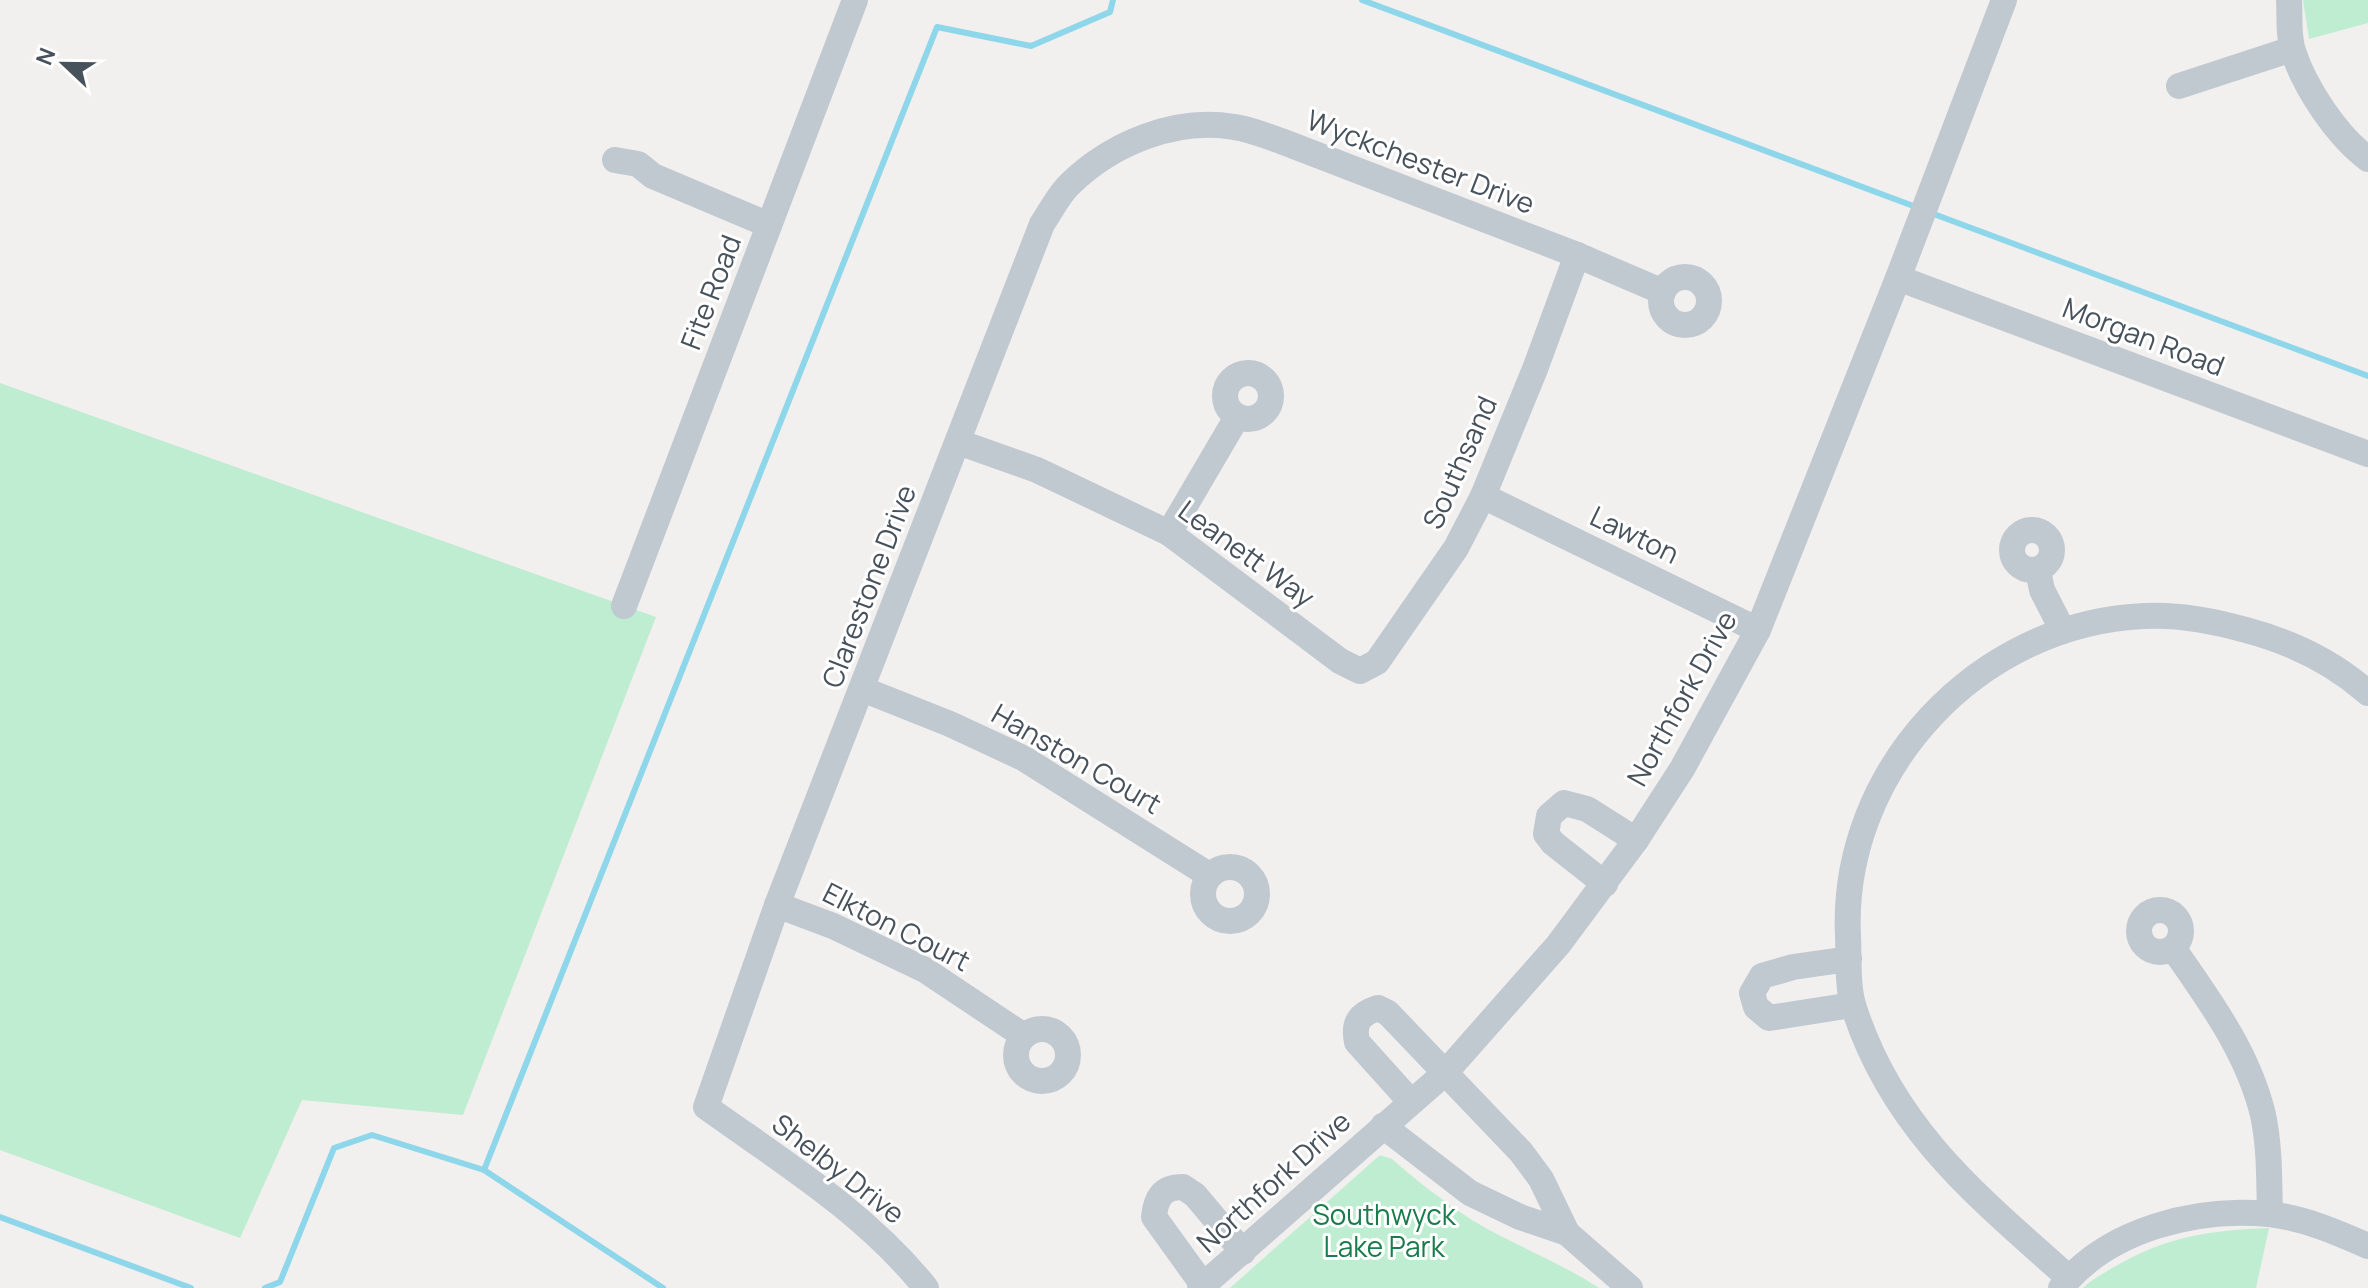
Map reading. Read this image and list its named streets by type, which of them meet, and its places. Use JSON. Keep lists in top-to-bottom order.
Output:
{
  "streets": {
    "street": [
      "Wyckchester Drive",
      "Fite Road",
      "Morgan Road",
      "Southsand",
      "Lawton",
      "Leanett Way",
      "Clarestone Drive",
      "Northfork Drive",
      "Hanston Court",
      "Elkton Court",
      "Shelby Drive"
    ]
  },
  "crossings": [
    ["Wyckchester Drive", "Southsand"],
    ["Wyckchester Drive", "Clarestone Drive"],
    ["Morgan Road", "Northfork Drive"],
    ["Southsand", "Lawton"],
    ["Southsand", "Leanett Way"],
    ["Lawton", "Northfork Drive"],
    ["Leanett Way", "Clarestone Drive"],
    ["Clarestone Drive", "Hanston Court"],
    ["Clarestone Drive", "Elkton Court"],
    ["Clarestone Drive", "Shelby Drive"]
  ],
  "parks": ["Southwyck Lake Park"],
  "north": "left"
}
